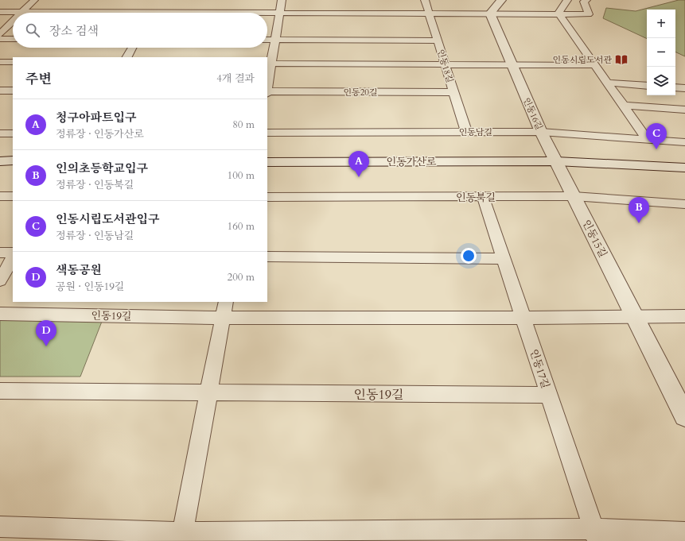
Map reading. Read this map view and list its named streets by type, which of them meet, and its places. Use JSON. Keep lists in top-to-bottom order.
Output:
{
  "streets": {
    "street": [
      "인동18길",
      "인동20길",
      "인동16길",
      "인동남길",
      "인동가산로",
      "인동북길",
      "인동15길",
      "인동19길",
      "인동17길"
    ]
  },
  "crossings": [
    ["인동18길", "인동20길"],
    ["인동18길", "인동남길"],
    ["인동16길", "인동남길"],
    ["인동16길", "인동가산로"],
    ["인동16길", "인동15길"],
    ["인동가산로", "인동15길"],
    ["인동북길", "인동15길"],
    ["인동북길", "인동17길"],
    ["인동19길", "인동17길"]
  ],
  "places": {
    "library": ["인동시립도서관"]
  },
  "page": {
    "map_buttons": ["+", "−"],
    "search": "장소 검색",
    "heading": ["주변", "4개 결과"],
    "list": [
      {
        "mark": "A",
        "name": "청구아파트입구",
        "note": "정류장 · 인동가산로",
        "value": "80 m"
      },
      {
        "mark": "B",
        "name": "인의초등학교입구",
        "note": "정류장 · 인동북길",
        "value": "100 m"
      },
      {
        "mark": "C",
        "name": "인동시립도서관입구",
        "note": "정류장 · 인동남길",
        "value": "160 m"
      },
      {
        "mark": "D",
        "name": "색동공원",
        "note": "공원 · 인동19길",
        "value": "200 m"
      }
    ],
    "pins": [
      "C",
      "A",
      "B",
      "D"
    ]
  }
}
